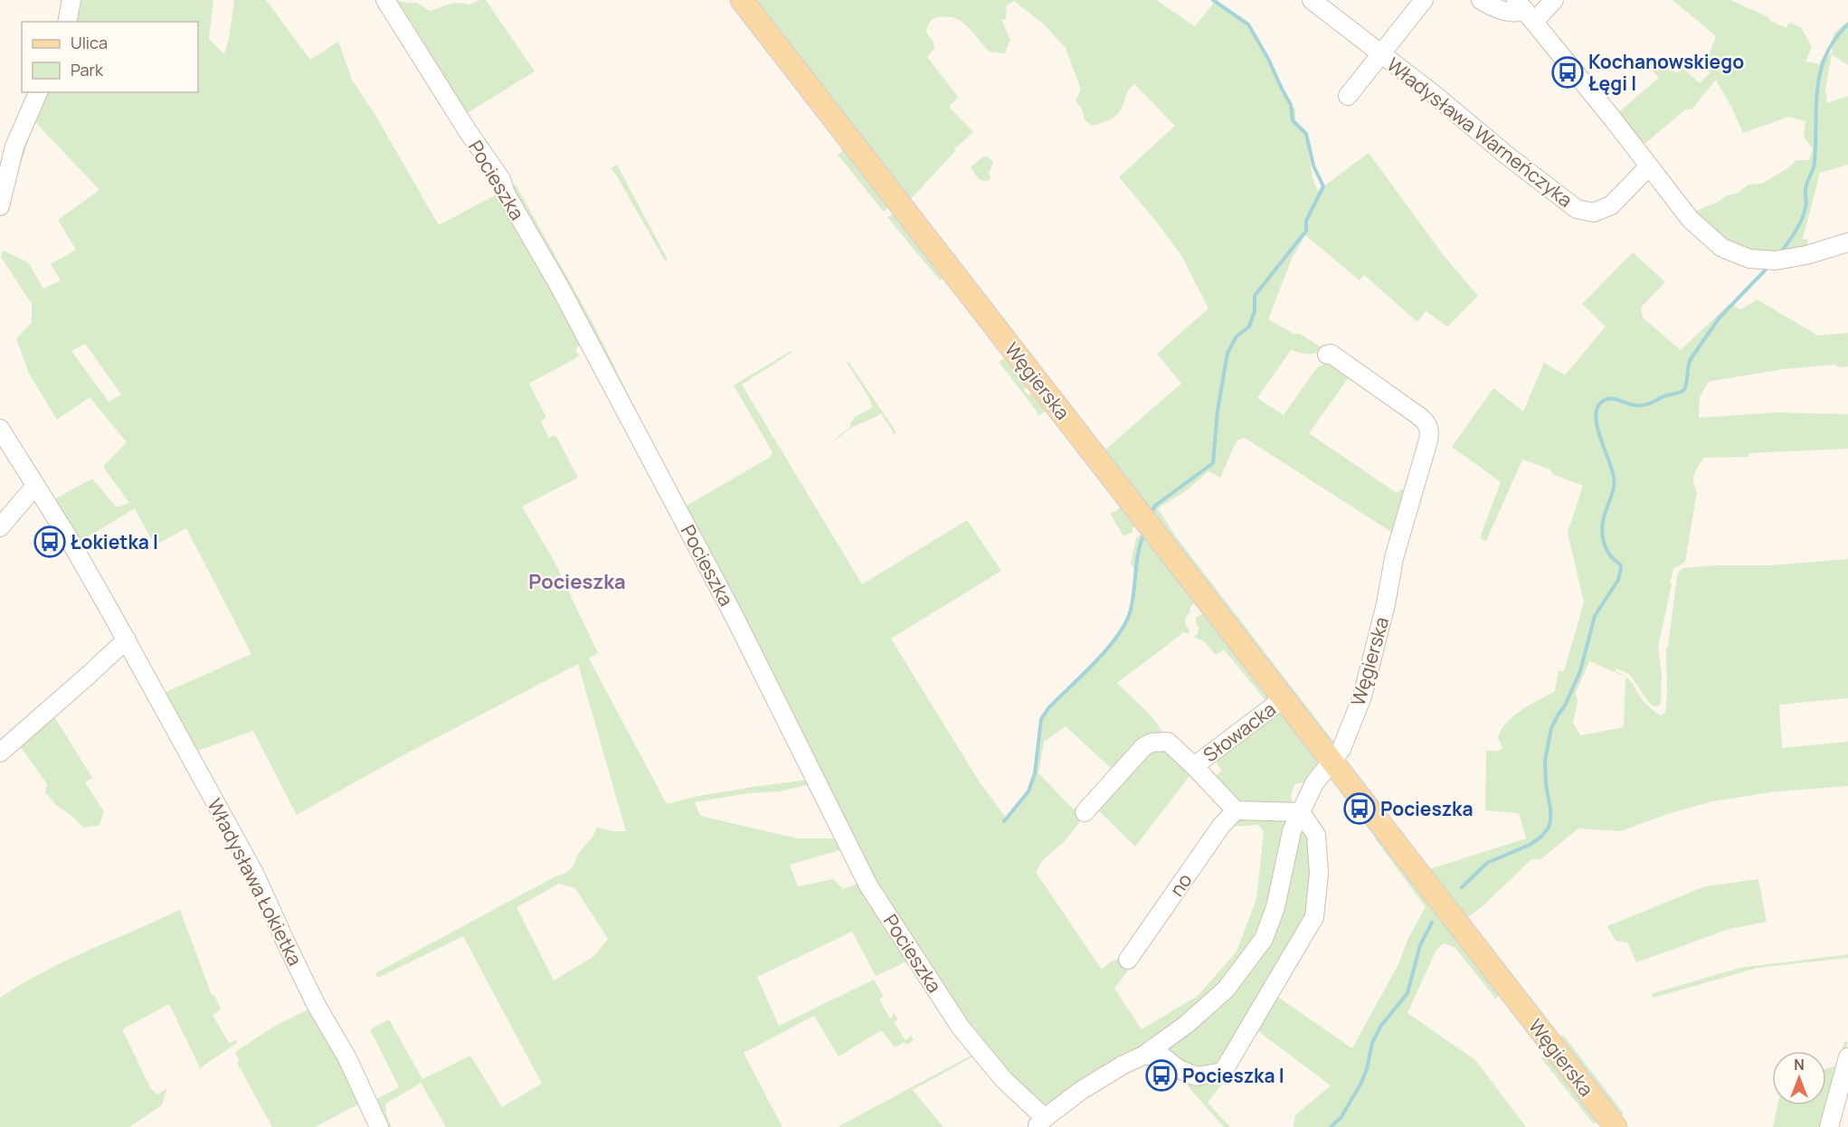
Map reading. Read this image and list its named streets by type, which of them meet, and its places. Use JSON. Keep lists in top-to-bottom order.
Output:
{
  "streets": {
    "main road": ["Węgierska"],
    "street": [
      "Władysława Warneńczyka",
      "Pocieszka",
      "Słowacka",
      "Władysława Łokietka",
      "no"
    ]
  },
  "crossings": [
    ["Węgierska", "Słowacka"],
    ["Słowacka", "no"]
  ],
  "districts": ["Pocieszka"],
  "places": {
    "bus stop": [
      "Kochanowskiego Łęgi I",
      "Łokietka I",
      "Pocieszka",
      "Pocieszka I"
    ]
  },
  "legend": ["Ulica", "Park"],
  "north": "top"
}
